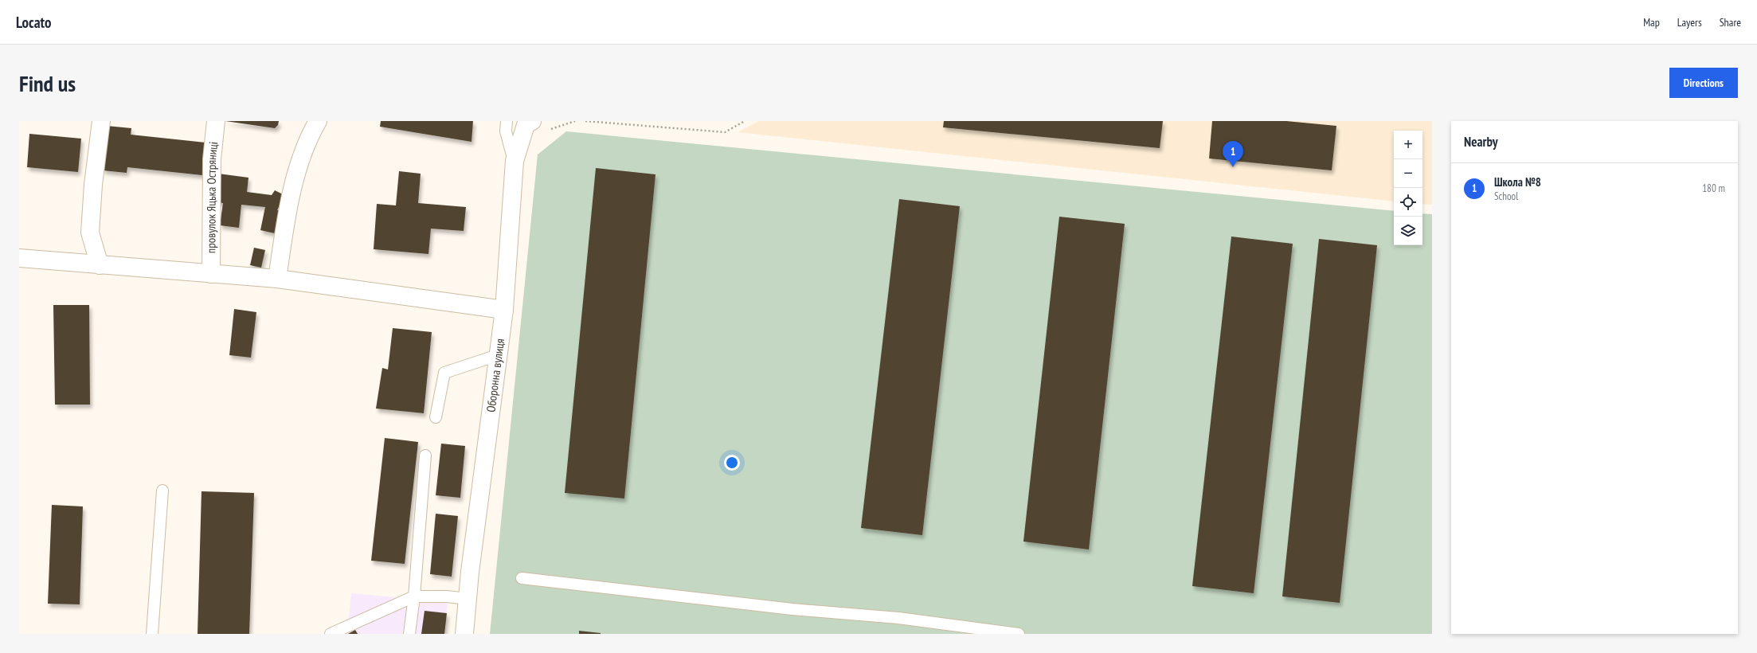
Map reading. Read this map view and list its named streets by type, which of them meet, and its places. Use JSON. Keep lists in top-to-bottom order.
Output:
{
  "streets": {
    "street": ["провулок Яцька Остряниці", "Оборонна вулиця"]
  },
  "page": {
    "header": "Locato",
    "nav": ["Map", "Layers", "Share"],
    "buttons": "Directions",
    "title": "Find us",
    "heading": "Nearby",
    "map_buttons": ["+", "−"],
    "pins": "1",
    "list": [
      {
        "mark": "1",
        "name": "Школа №8",
        "note": "School",
        "value": "180 m"
      }
    ]
  }
}
